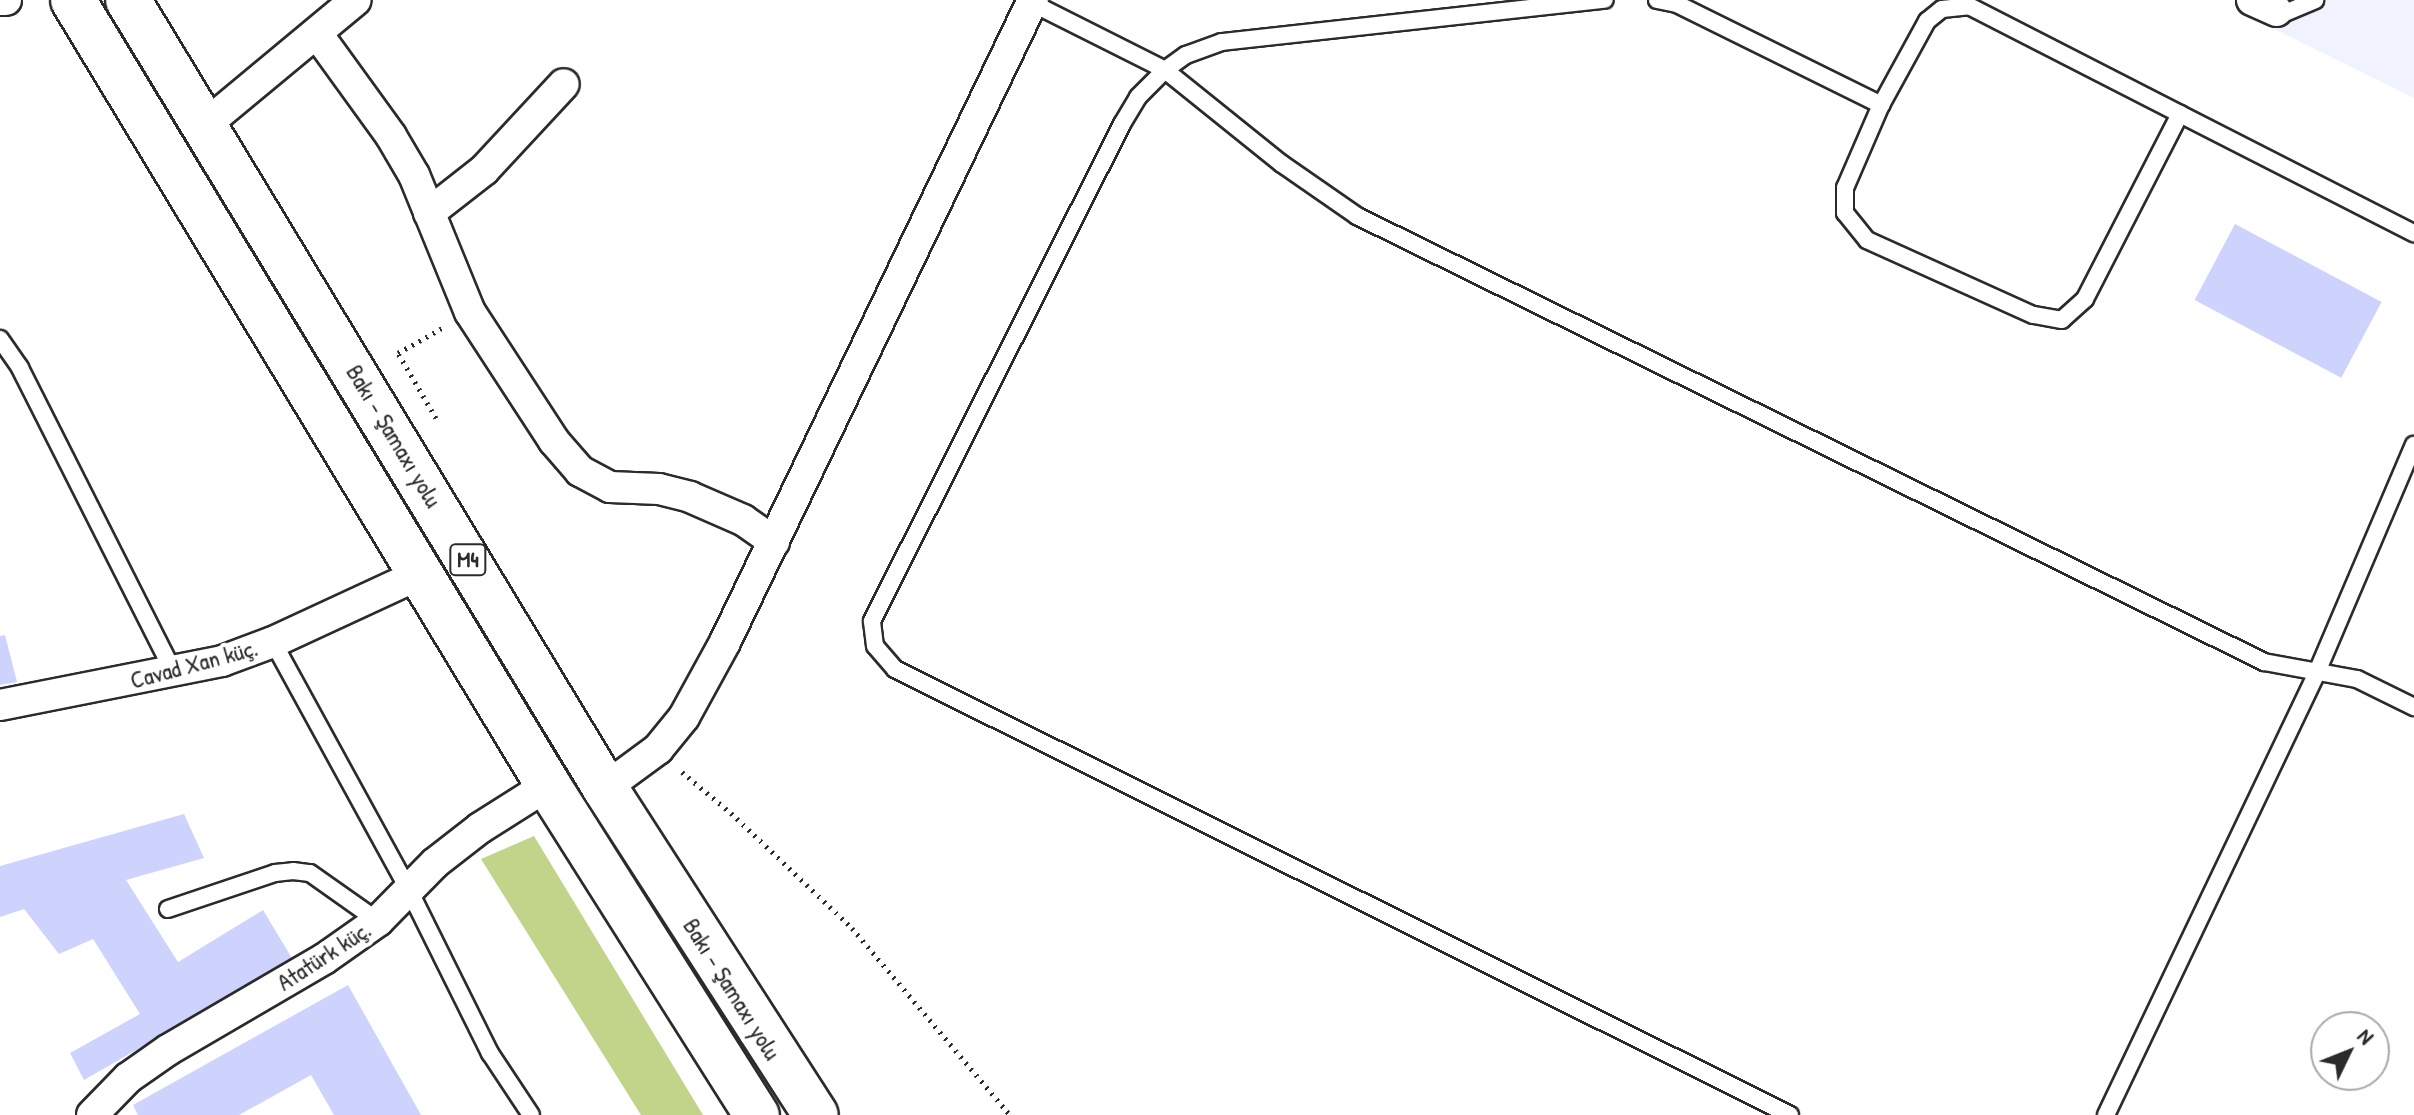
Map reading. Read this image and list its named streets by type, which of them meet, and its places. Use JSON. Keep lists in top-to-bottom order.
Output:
{
  "streets": {
    "highway": ["Bakı - Şamaxı yolu", "M4"],
    "street": ["Cavad Xan küç.", "Atatürk küç."]
  },
  "crossings": [
    ["Bakı - Şamaxı yolu", "Cavad Xan küç."],
    ["Bakı - Şamaxı yolu", "Atatürk küç."]
  ],
  "north": "top right"
}
